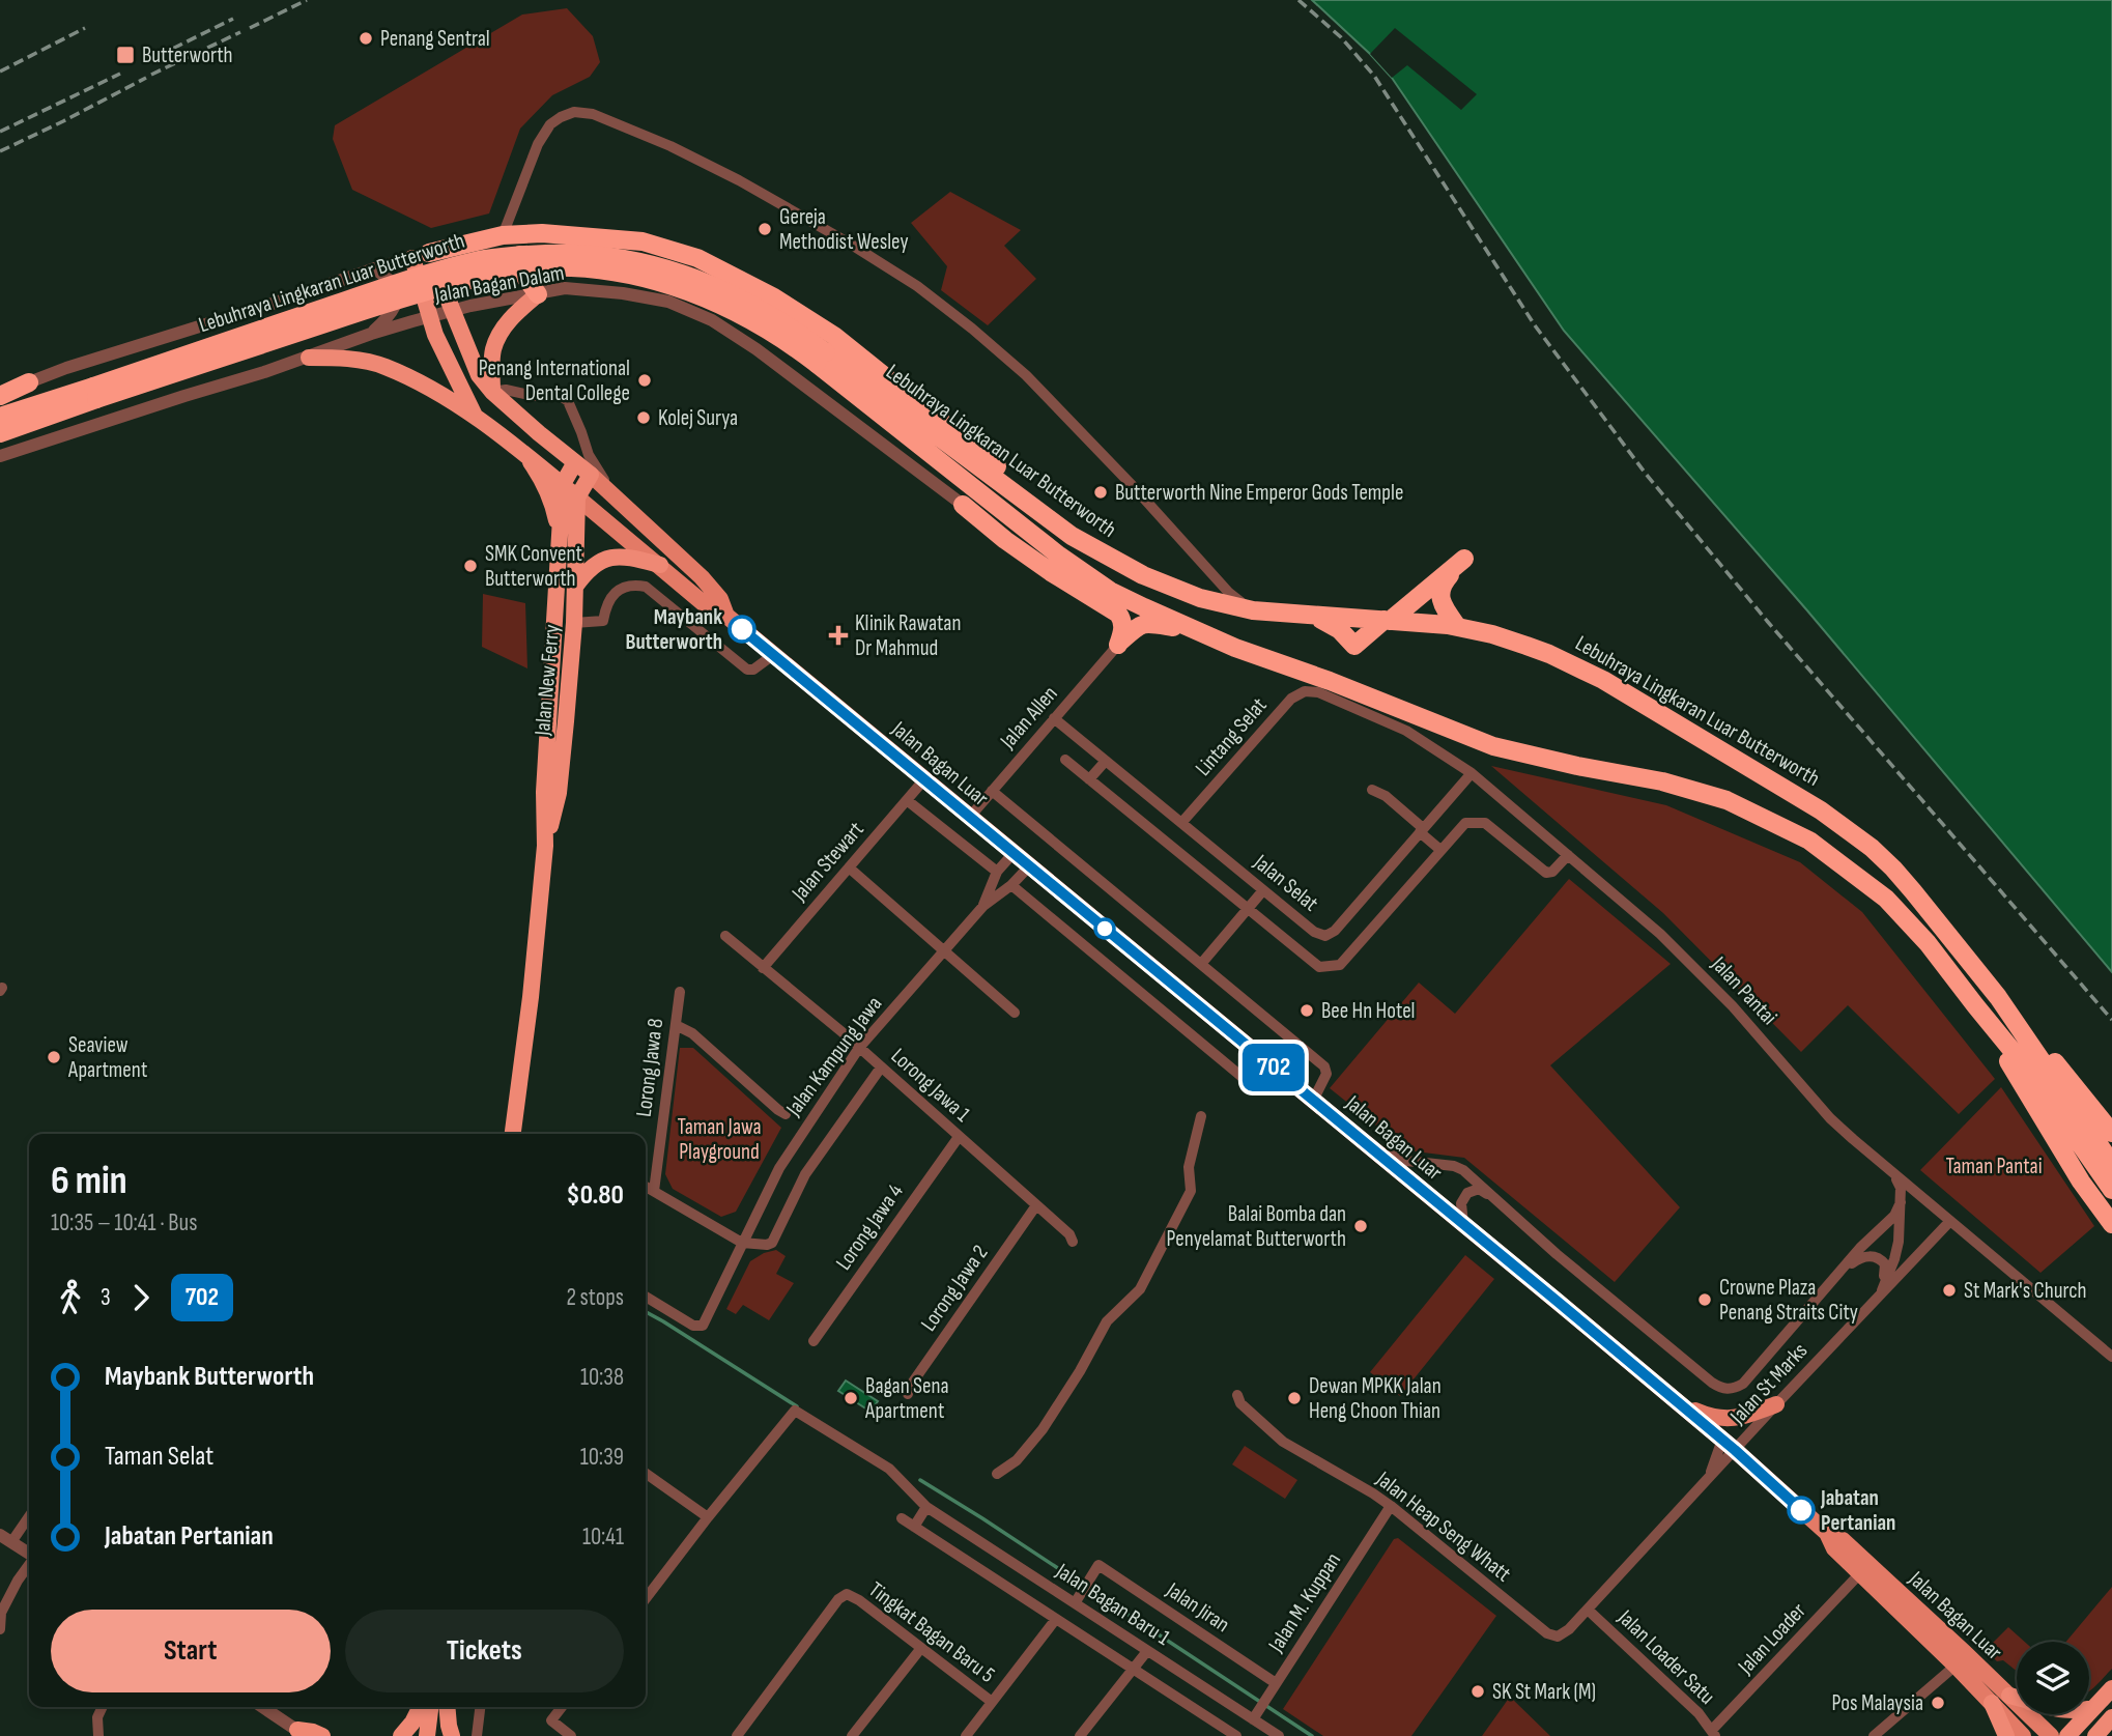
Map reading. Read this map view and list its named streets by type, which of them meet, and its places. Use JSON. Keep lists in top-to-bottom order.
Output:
{
  "streets": {
    "highway": ["Lebuhraya Lingkaran Luar Butterworth", "Jalan New Ferry"],
    "main road": ["Jalan Bagan Luar"],
    "street": [
      "Jalan Bagan Dalam",
      "Jalan Allen",
      "Lintang Selat",
      "Jalan Stewart",
      "Jalan Selat",
      "Jalan Pantai",
      "Jalan Kampung Jawa",
      "Lorong Jawa 8",
      "Lorong Jawa 1",
      "Lorong Jawa 4",
      "Lorong Jawa 2",
      "Jalan St Marks",
      "Jalan Heap Seng Whatt",
      "Jalan M. Kuppan",
      "Jalan Bagan Baru 1",
      "Jalan Jiran",
      "Tingkat Bagan Baru 5",
      "Jalan Loader",
      "Jalan Loader Satu"
    ]
  },
  "crossings": [
    ["Jalan New Ferry", "Jalan Bagan Luar"],
    ["Jalan Allen", "Jalan Bagan Luar"],
    ["Jalan Allen", "Jalan Selat"],
    ["Lintang Selat", "Jalan Selat"],
    ["Lintang Selat", "Jalan Pantai"],
    ["Jalan Bagan Luar", "Jalan Stewart"],
    ["Jalan Bagan Luar", "Jalan Kampung Jawa"],
    ["Jalan Bagan Luar", "Jalan St Marks"],
    ["Jalan Bagan Luar", "Jalan Loader"],
    ["Jalan Stewart", "Lorong Jawa 1"],
    ["Jalan Selat", "Jalan Pantai"],
    ["Jalan Pantai", "Jalan St Marks"],
    ["Jalan Kampung Jawa", "Lorong Jawa 1"],
    ["Lorong Jawa 1", "Lorong Jawa 4"],
    ["Lorong Jawa 1", "Lorong Jawa 2"],
    ["Jalan St Marks", "Jalan Heap Seng Whatt"],
    ["Jalan St Marks", "Jalan Loader Satu"],
    ["Jalan Heap Seng Whatt", "Jalan M. Kuppan"],
    ["Jalan M. Kuppan", "Jalan Bagan Baru 1"],
    ["Jalan M. Kuppan", "Jalan Jiran"],
    ["Jalan Bagan Baru 1", "Jalan Jiran"],
    ["Jalan Loader", "Jalan Loader Satu"]
  ],
  "parks": ["Taman Jawa Playground", "Taman Pantai"],
  "places": {
    "other": [
      "Penang Sentral",
      "Gereja Methodist Wesley",
      "Penang International Dental College",
      "Kolej Surya",
      "Butterworth Nine Emperor Gods Temple",
      "SMK Convent Butterworth",
      "Maybank Butterworth",
      "Bee Hn Hotel",
      "Seaview Apartment",
      "Balai Bomba dan Penyelamat Butterworth",
      "St Mark's Church",
      "Crowne Plaza Penang Straits City",
      "Bagan Sena Apartment",
      "Dewan MPKK Jalan Heng Choon Thian",
      "Jabatan Pertanian",
      "SK St Mark (M)",
      "Pos Malaysia"
    ],
    "transit": ["Butterworth"],
    "health": ["Klinik Rawatan Dr Mahmud"]
  },
  "lines": ["bus line 702"],
  "page": {
    "on_map": "702",
    "heading": ["6 min", "10:35 – 10:41 · Bus", "$0.80"],
    "legs": ["3", "702", "2 stops"],
    "list": [
      {
        "name": "Maybank Butterworth",
        "value": "10:38"
      },
      {
        "name": "Taman Selat",
        "value": "10:39"
      },
      {
        "name": "Jabatan Pertanian",
        "value": "10:41"
      }
    ],
    "buttons": ["Start", "Tickets"]
  }
}
